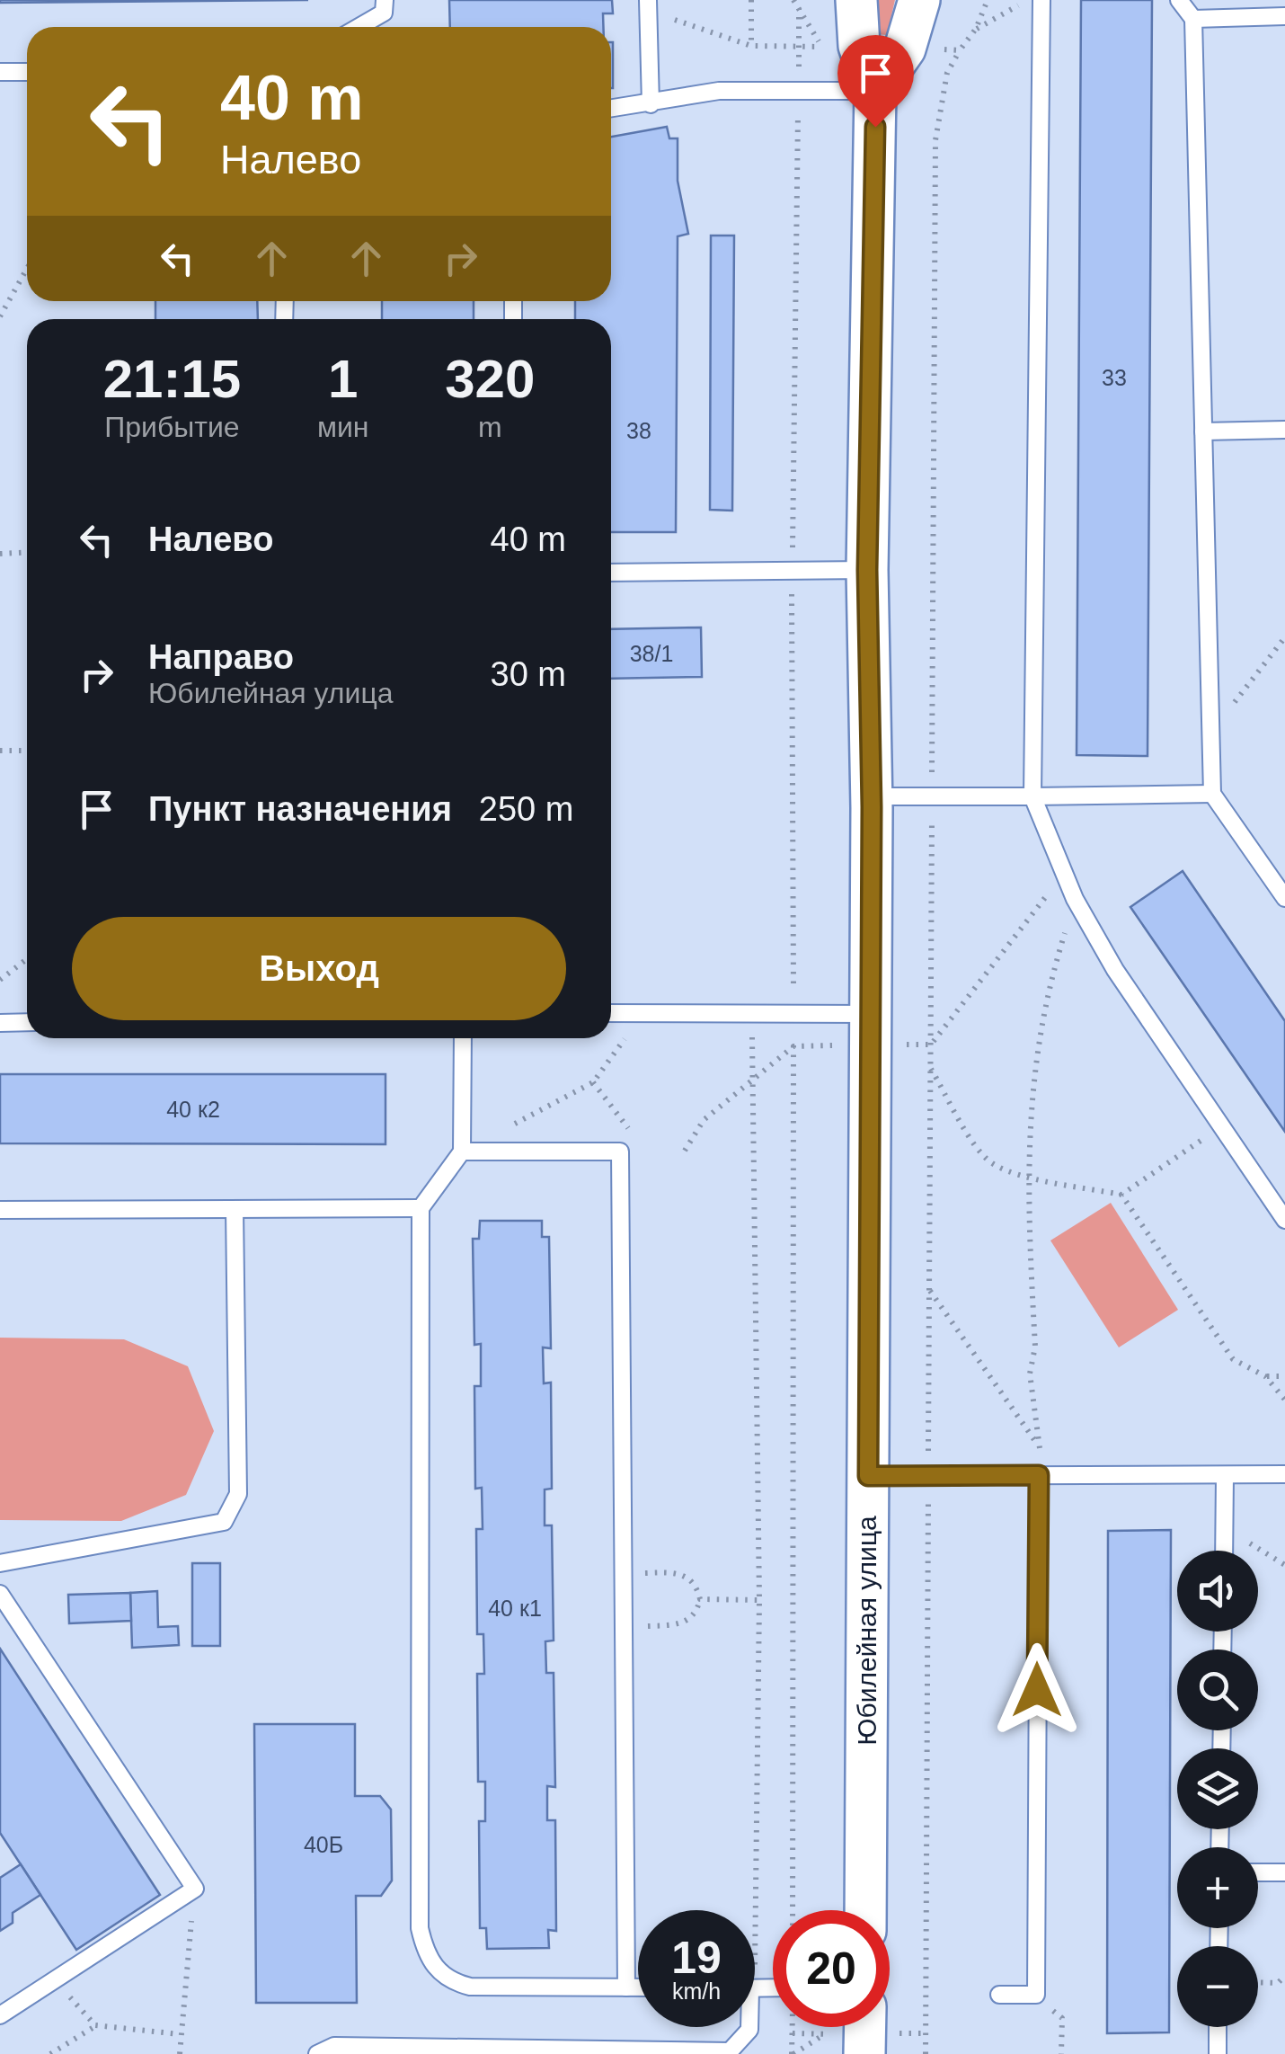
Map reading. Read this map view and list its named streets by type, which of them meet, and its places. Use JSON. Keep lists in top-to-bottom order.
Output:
{
  "streets": {
    "street": ["Юбилейная улица"]
  },
  "house_numbers": [
    "33",
    "38",
    "38/1",
    "40 к2",
    "40 к1",
    "40Б"
  ],
  "page": {
    "turn": ["40 m", "Налево"],
    "eta": [
      "21:15",
      "Прибытие",
      "1",
      "мин",
      "320",
      "m"
    ],
    "list": [
      {
        "name": "Налево",
        "value": "40 m"
      },
      {
        "name": "Направо",
        "note": "Юбилейная улица",
        "value": "30 m"
      },
      {
        "name": "Пункт назначения",
        "value": "250 m"
      }
    ],
    "buttons": "Выход",
    "map_buttons": ["+", "−"],
    "speed": "19 km/h",
    "limit": "20"
  }
}
